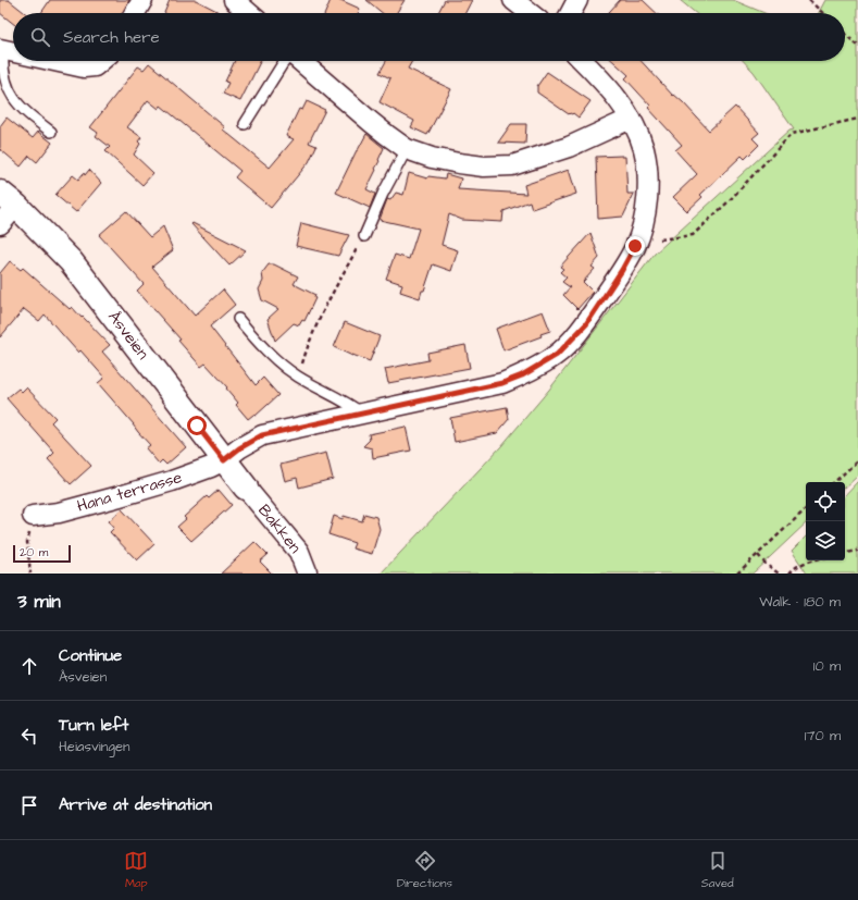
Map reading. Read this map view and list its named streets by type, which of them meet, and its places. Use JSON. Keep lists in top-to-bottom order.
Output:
{
  "streets": {
    "street": ["Åsveien", "Hana terrasse", "Bakken"]
  },
  "crossings": [
    ["Åsveien", "Hana terrasse"],
    ["Åsveien", "Bakken"]
  ],
  "scale_bar": "20 m",
  "page": {
    "search": "Search here",
    "scale": "20 m",
    "heading": ["3 min", "Walk · 180 m"],
    "list": [
      ["Continue", "Åsveien", "10 m"],
      ["Turn left", "Heiasvingen", "170 m"],
      "Arrive at destination"
    ],
    "nav": ["Map", "Directions", "Saved"]
  }
}
